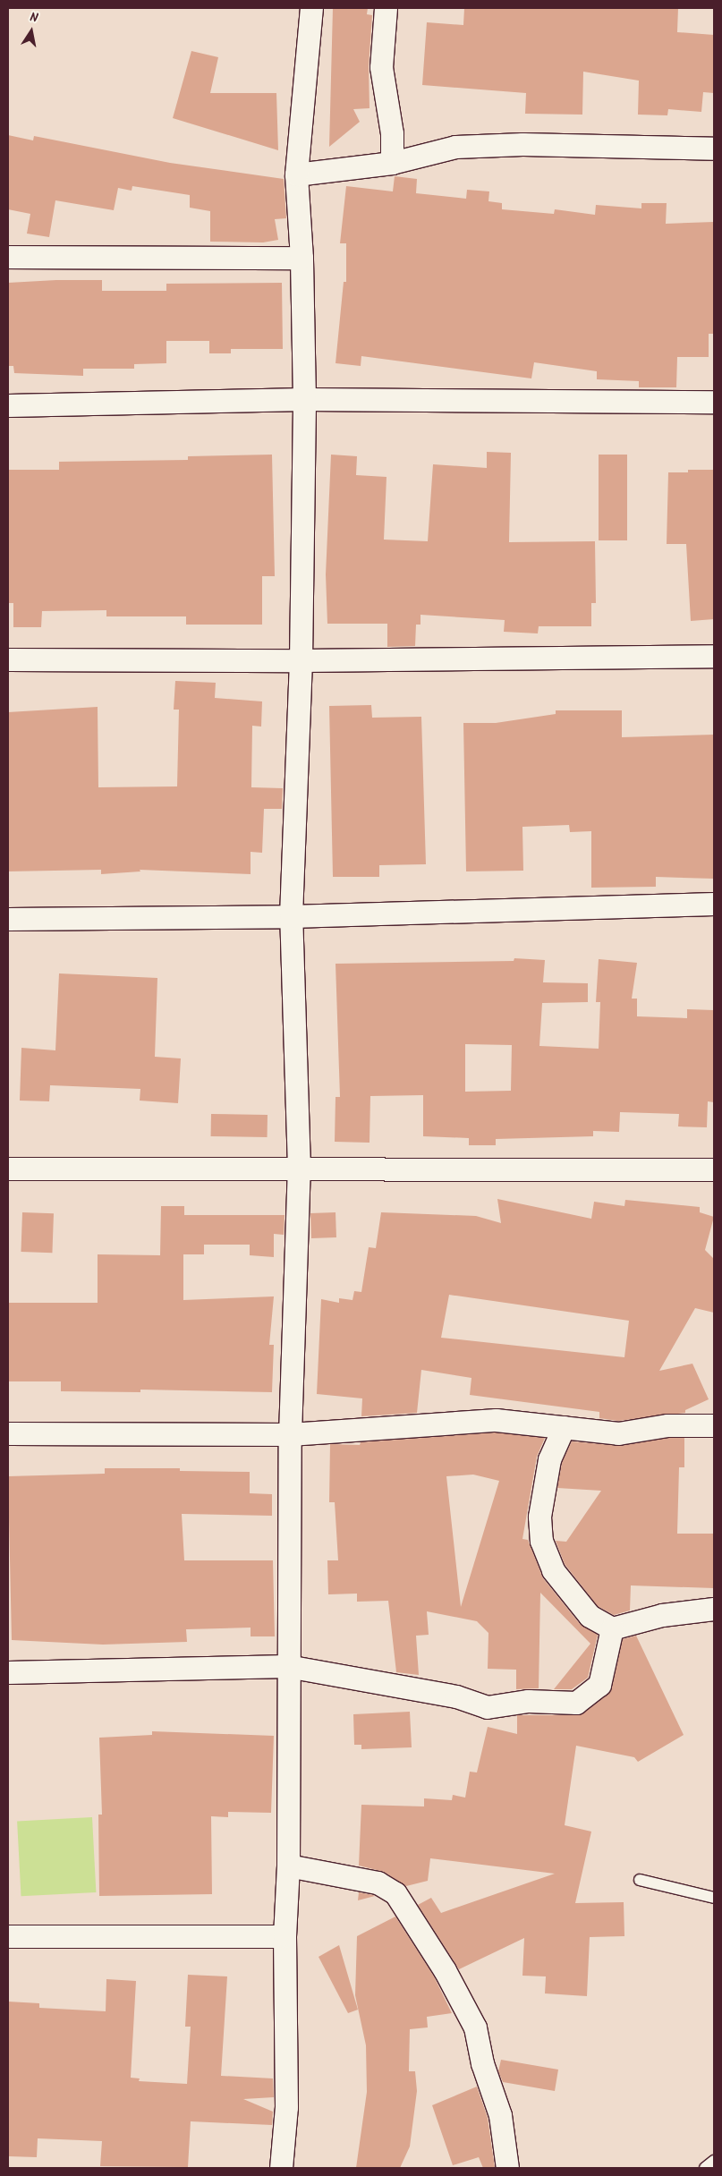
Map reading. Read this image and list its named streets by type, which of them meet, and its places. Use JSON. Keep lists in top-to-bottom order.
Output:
{
  "north": "top"
}
